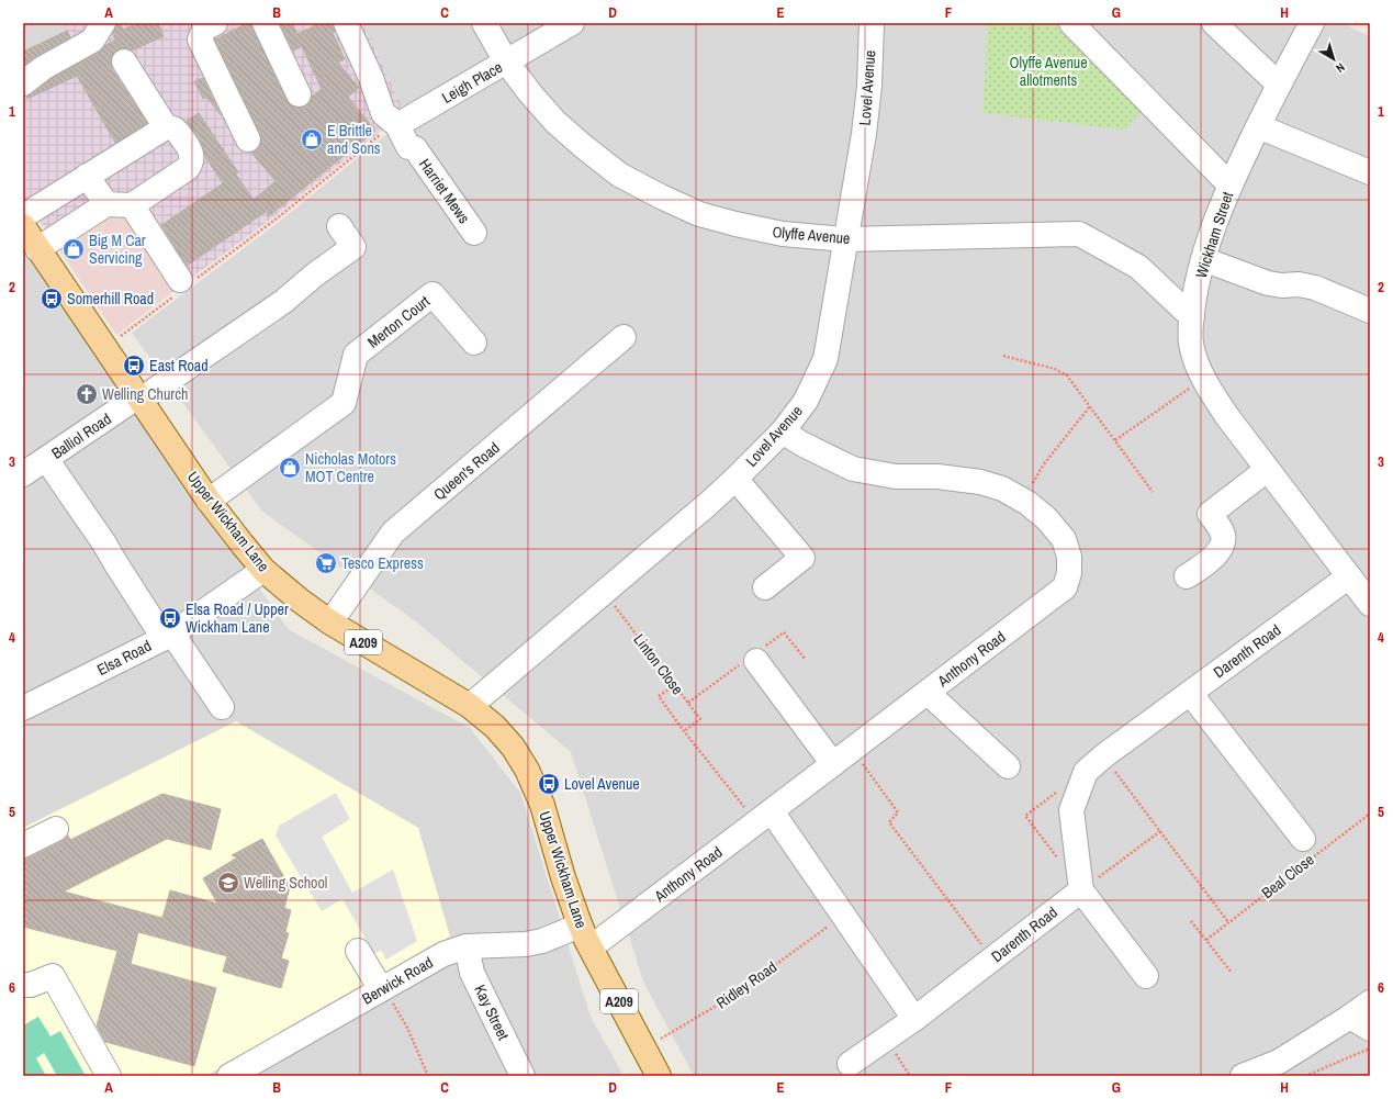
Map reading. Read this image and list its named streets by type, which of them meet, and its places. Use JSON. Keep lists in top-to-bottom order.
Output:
{
  "streets": {
    "main road": ["Upper Wickham Lane", "A209"],
    "street": [
      "Leigh Place",
      "Lovel Avenue",
      "Harriet Mews",
      "Olyffe Avenue",
      "Wickham Street",
      "Merton Court",
      "Balliol Road",
      "Queen's Road",
      "Darenth Road",
      "Elsa Road",
      "Anthony Road",
      "Beal Close",
      "Berwick Road",
      "Kay Street"
    ],
    "path": ["Linton Close", "Ridley Road"]
  },
  "crossings": [
    ["Leigh Place", "Harriet Mews"],
    ["Leigh Place", "Olyffe Avenue"],
    ["Lovel Avenue", "Olyffe Avenue"],
    ["Lovel Avenue", "Upper Wickham Lane"],
    ["Lovel Avenue", "Anthony Road"],
    ["Lovel Avenue", "Linton Close"],
    ["Olyffe Avenue", "Wickham Street"],
    ["Wickham Street", "Darenth Road"],
    ["Merton Court", "Upper Wickham Lane"],
    ["Balliol Road", "Upper Wickham Lane"],
    ["Queen's Road", "Upper Wickham Lane"],
    ["Upper Wickham Lane", "Elsa Road"],
    ["Upper Wickham Lane", "Anthony Road"],
    ["Upper Wickham Lane", "Berwick Road"],
    ["Upper Wickham Lane", "Ridley Road"],
    ["Darenth Road", "Beal Close"],
    ["Anthony Road", "Linton Close"],
    ["Berwick Road", "Kay Street"]
  ],
  "parks": ["Olyffe Avenue allotments"],
  "places": {
    "shop": ["E Brittle and Sons", "Big M Car Servicing", "Nicholas Motors MOT Centre"],
    "bus stop": [
      "Somerhill Road",
      "East Road",
      "Elsa Road / Upper Wickham Lane",
      "Lovel Avenue"
    ],
    "church": ["Welling Church"],
    "supermarket": ["Tesco Express"],
    "school or university": ["Welling School"]
  },
  "north": "bottom right",
  "grid": {
    "columns": [
      "A",
      "B",
      "C",
      "D",
      "E",
      "F",
      "G",
      "H"
    ],
    "rows": [
      "1",
      "2",
      "3",
      "4",
      "5",
      "6"
    ]
  }
}
